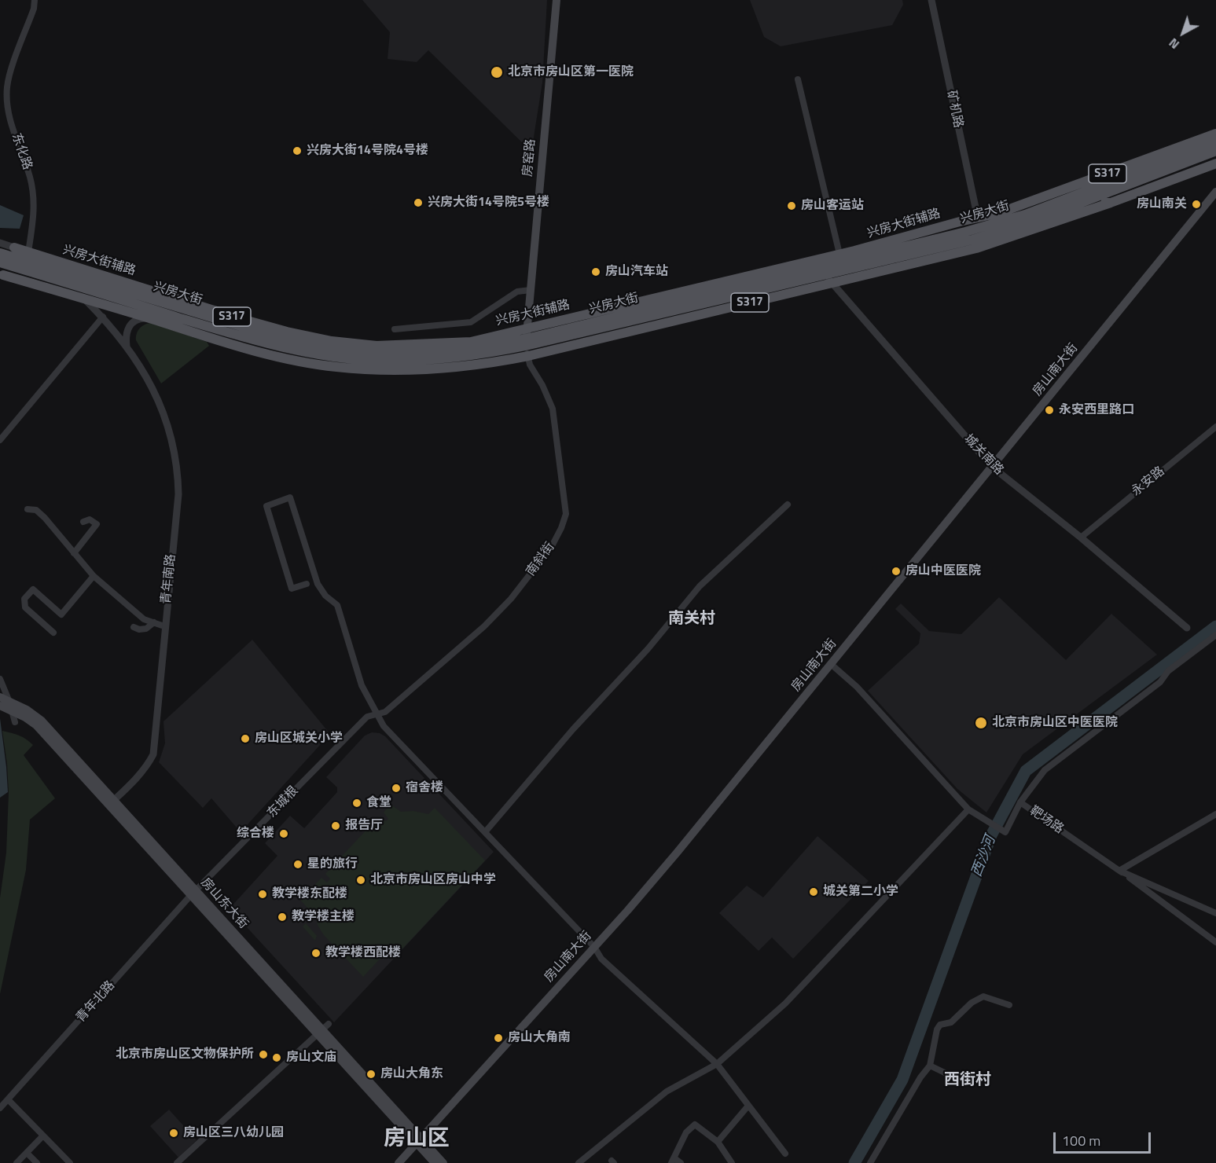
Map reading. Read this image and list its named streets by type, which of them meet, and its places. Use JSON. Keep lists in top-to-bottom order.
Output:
{
  "streets": {
    "main road": [
      "房窑路",
      "S317",
      "兴房大街",
      "兴房大街辅路",
      "房山南大街",
      "房山东大街"
    ],
    "street": [
      "矿机路",
      "东化路",
      "城关南路",
      "永安路",
      "南斜街",
      "青年南路",
      "东城根",
      "靶场路",
      "青年北路"
    ]
  },
  "crossings": [
    ["矿机路", "兴房大街辅路"],
    ["东化路", "兴房大街辅路"],
    ["房窑路", "兴房大街"],
    ["房窑路", "兴房大街辅路"],
    ["房窑路", "南斜街"],
    ["兴房大街", "兴房大街辅路"],
    ["兴房大街", "城关南路"],
    ["兴房大街", "南斜街"],
    ["兴房大街", "青年南路"],
    ["兴房大街辅路", "南斜街"],
    ["房山南大街", "城关南路"],
    ["房山南大街", "靶场路"],
    ["房山南大街", "房山东大街"],
    ["城关南路", "永安路"],
    ["南斜街", "东城根"],
    ["青年南路", "房山东大街"],
    ["东城根", "房山东大街"],
    ["东城根", "青年北路"],
    ["房山东大街", "青年北路"]
  ],
  "districts": ["南关村", "西街村", "房山区"],
  "water": ["西沙河"],
  "places": [
    "北京市房山区第一医院",
    "兴房大街14号院4号楼",
    "兴房大街14号院5号楼",
    "房山南关",
    "房山客运站",
    "房山汽车站",
    "永安西里路口",
    "房山中医医院",
    "北京市房山区中医医院",
    "房山区城关小学",
    "宿舍楼",
    "食堂",
    "报告厅",
    "综合楼",
    "星的旅行",
    "北京市房山区房山中学",
    "城关第二小学",
    "教学楼东配楼",
    "教学楼主楼",
    "教学楼西配楼",
    "房山大角南",
    "北京市房山区文物保护所",
    "房山文庙",
    "房山大角东",
    "房山区三八幼儿园"
  ],
  "scale_bar": "100 m",
  "north": "bottom left"
}
